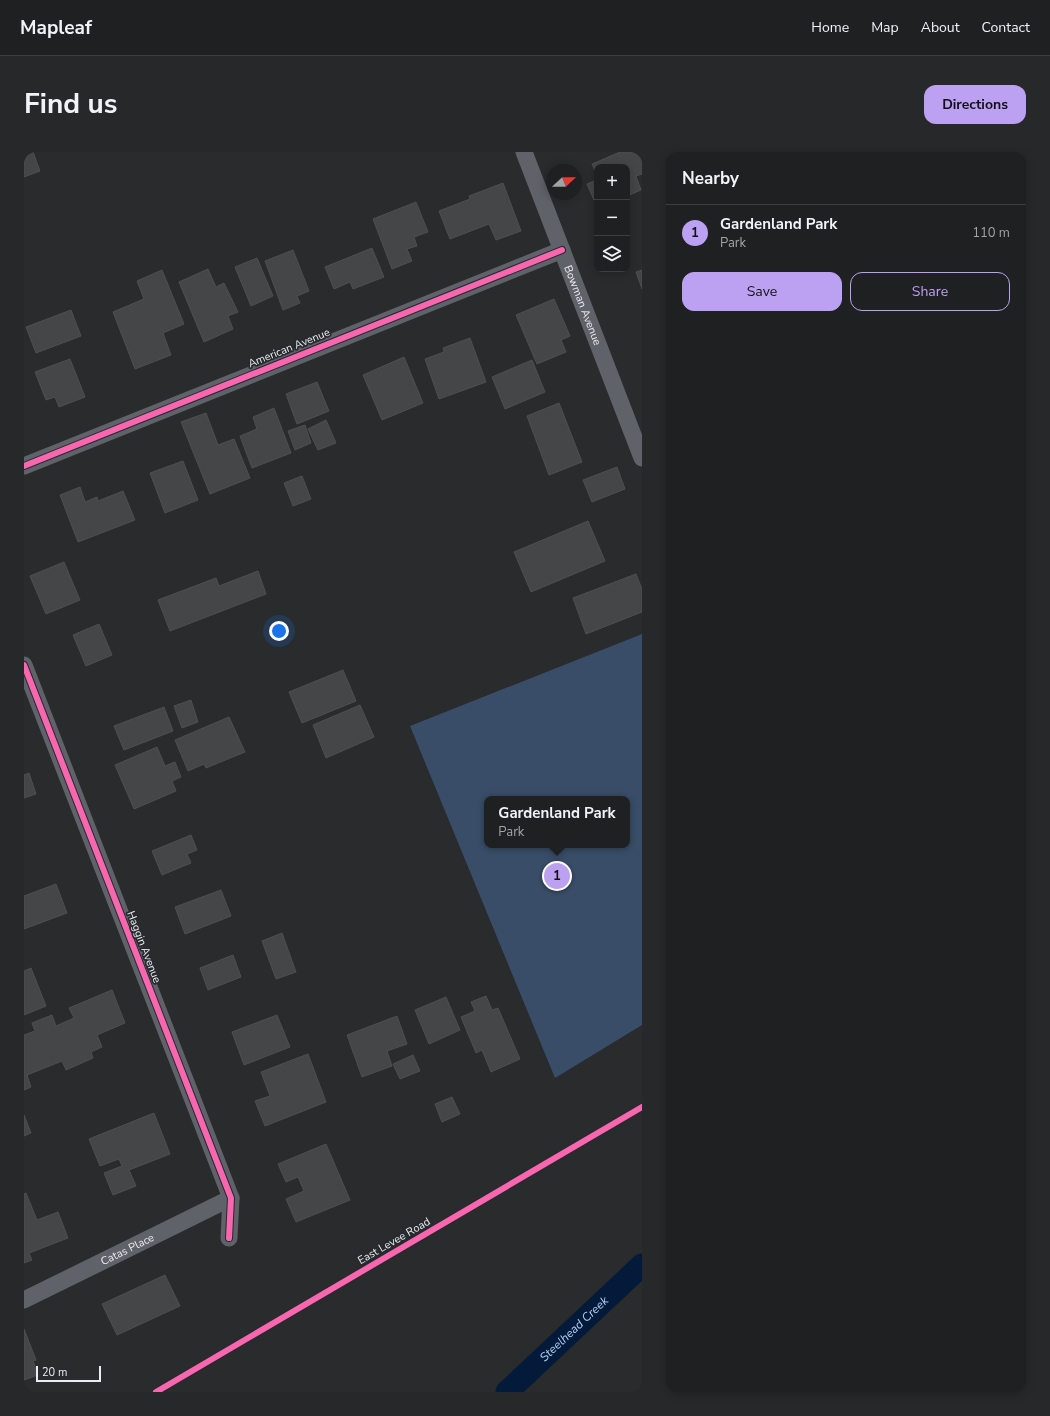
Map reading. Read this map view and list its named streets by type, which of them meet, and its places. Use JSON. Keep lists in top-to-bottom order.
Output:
{
  "streets": {
    "street": [
      "Bowman Avenue",
      "American Avenue",
      "Haggin Avenue",
      "Catas Place"
    ],
    "cycle path": ["East Levee Road"]
  },
  "crossings": [
    ["Bowman Avenue", "American Avenue"],
    ["Haggin Avenue", "Catas Place"]
  ],
  "water": ["Steelhead Creek"],
  "scale_bar": "20 m",
  "north": "right",
  "page": {
    "header": "Mapleaf",
    "nav": [
      "Home",
      "Map",
      "About",
      "Contact"
    ],
    "title": "Find us",
    "buttons": [
      "Directions",
      ["Save", "Share"]
    ],
    "heading": "Nearby",
    "map_buttons": ["+", "−"],
    "list": [
      {
        "mark": "1",
        "name": "Gardenland Park",
        "note": "Park",
        "value": "110 m"
      }
    ],
    "popup": ["Gardenland Park", "Park"],
    "pins": "1",
    "scale": "20 m"
  }
}
